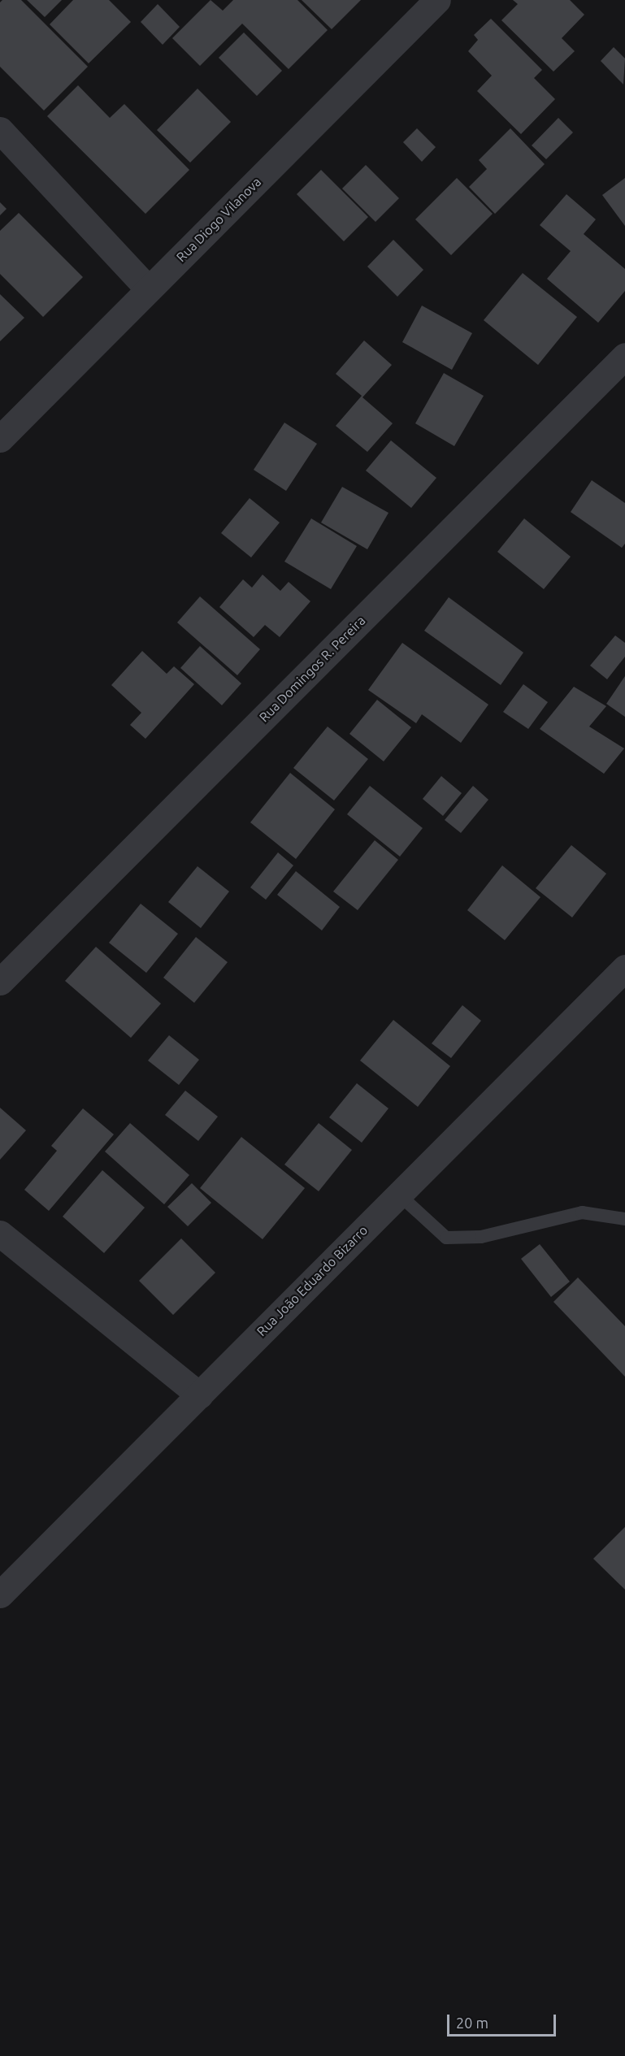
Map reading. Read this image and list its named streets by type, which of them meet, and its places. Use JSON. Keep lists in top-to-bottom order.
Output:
{
  "streets": {
    "street": ["Rua Diogo Vilanova", "Rua Domingos R. Pereira", "Rua João Eduardo Bizarro"]
  },
  "scale_bar": "20 m"
}
